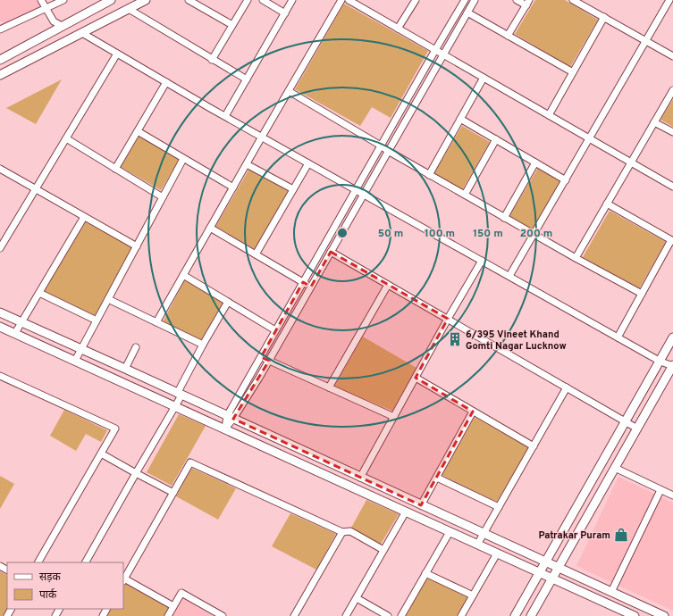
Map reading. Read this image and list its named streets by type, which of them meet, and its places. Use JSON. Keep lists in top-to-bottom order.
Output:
{
  "places": {
    "building": ["6/395 Vineet Khand Gomti Nagar Lucknow"],
    "shop": ["Patrakar Puram"]
  },
  "legend": ["सड़क", "पार्क"],
  "rings": [
    "50 m",
    "100 m",
    "150 m",
    "200 m"
  ]
}
